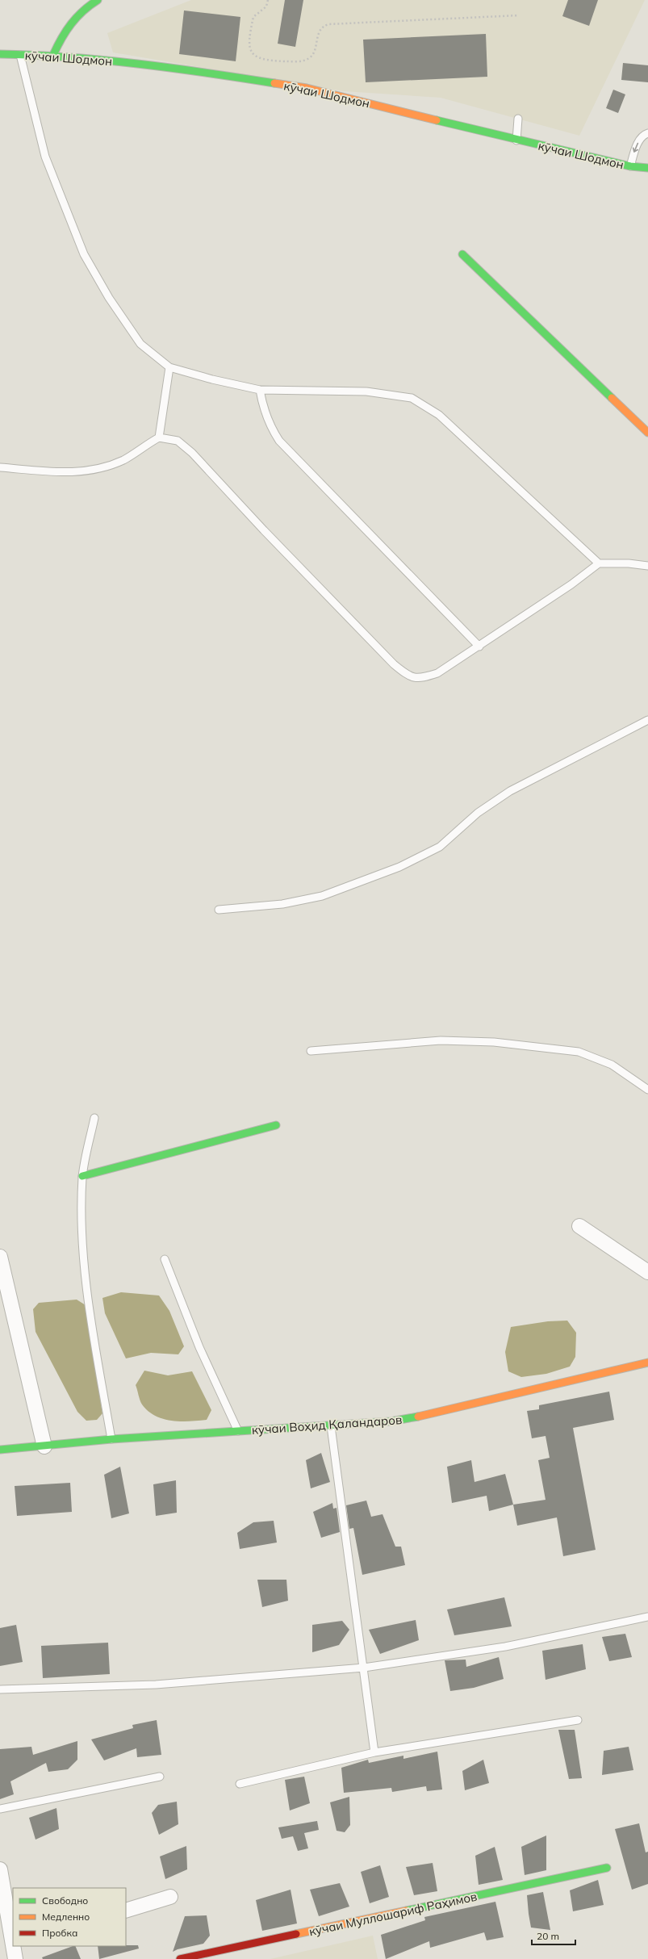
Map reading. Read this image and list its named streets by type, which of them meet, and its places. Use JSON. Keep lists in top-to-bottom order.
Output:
{
  "streets": {
    "street": ["кӯчаи Шодмон", "кӯчаи Воҳид Қаландаров", "кӯчаи Муллошариф Раҳимов"]
  },
  "legend": ["Свободно", "Медленно", "Пробка"],
  "scale_bar": "20 m"
}
